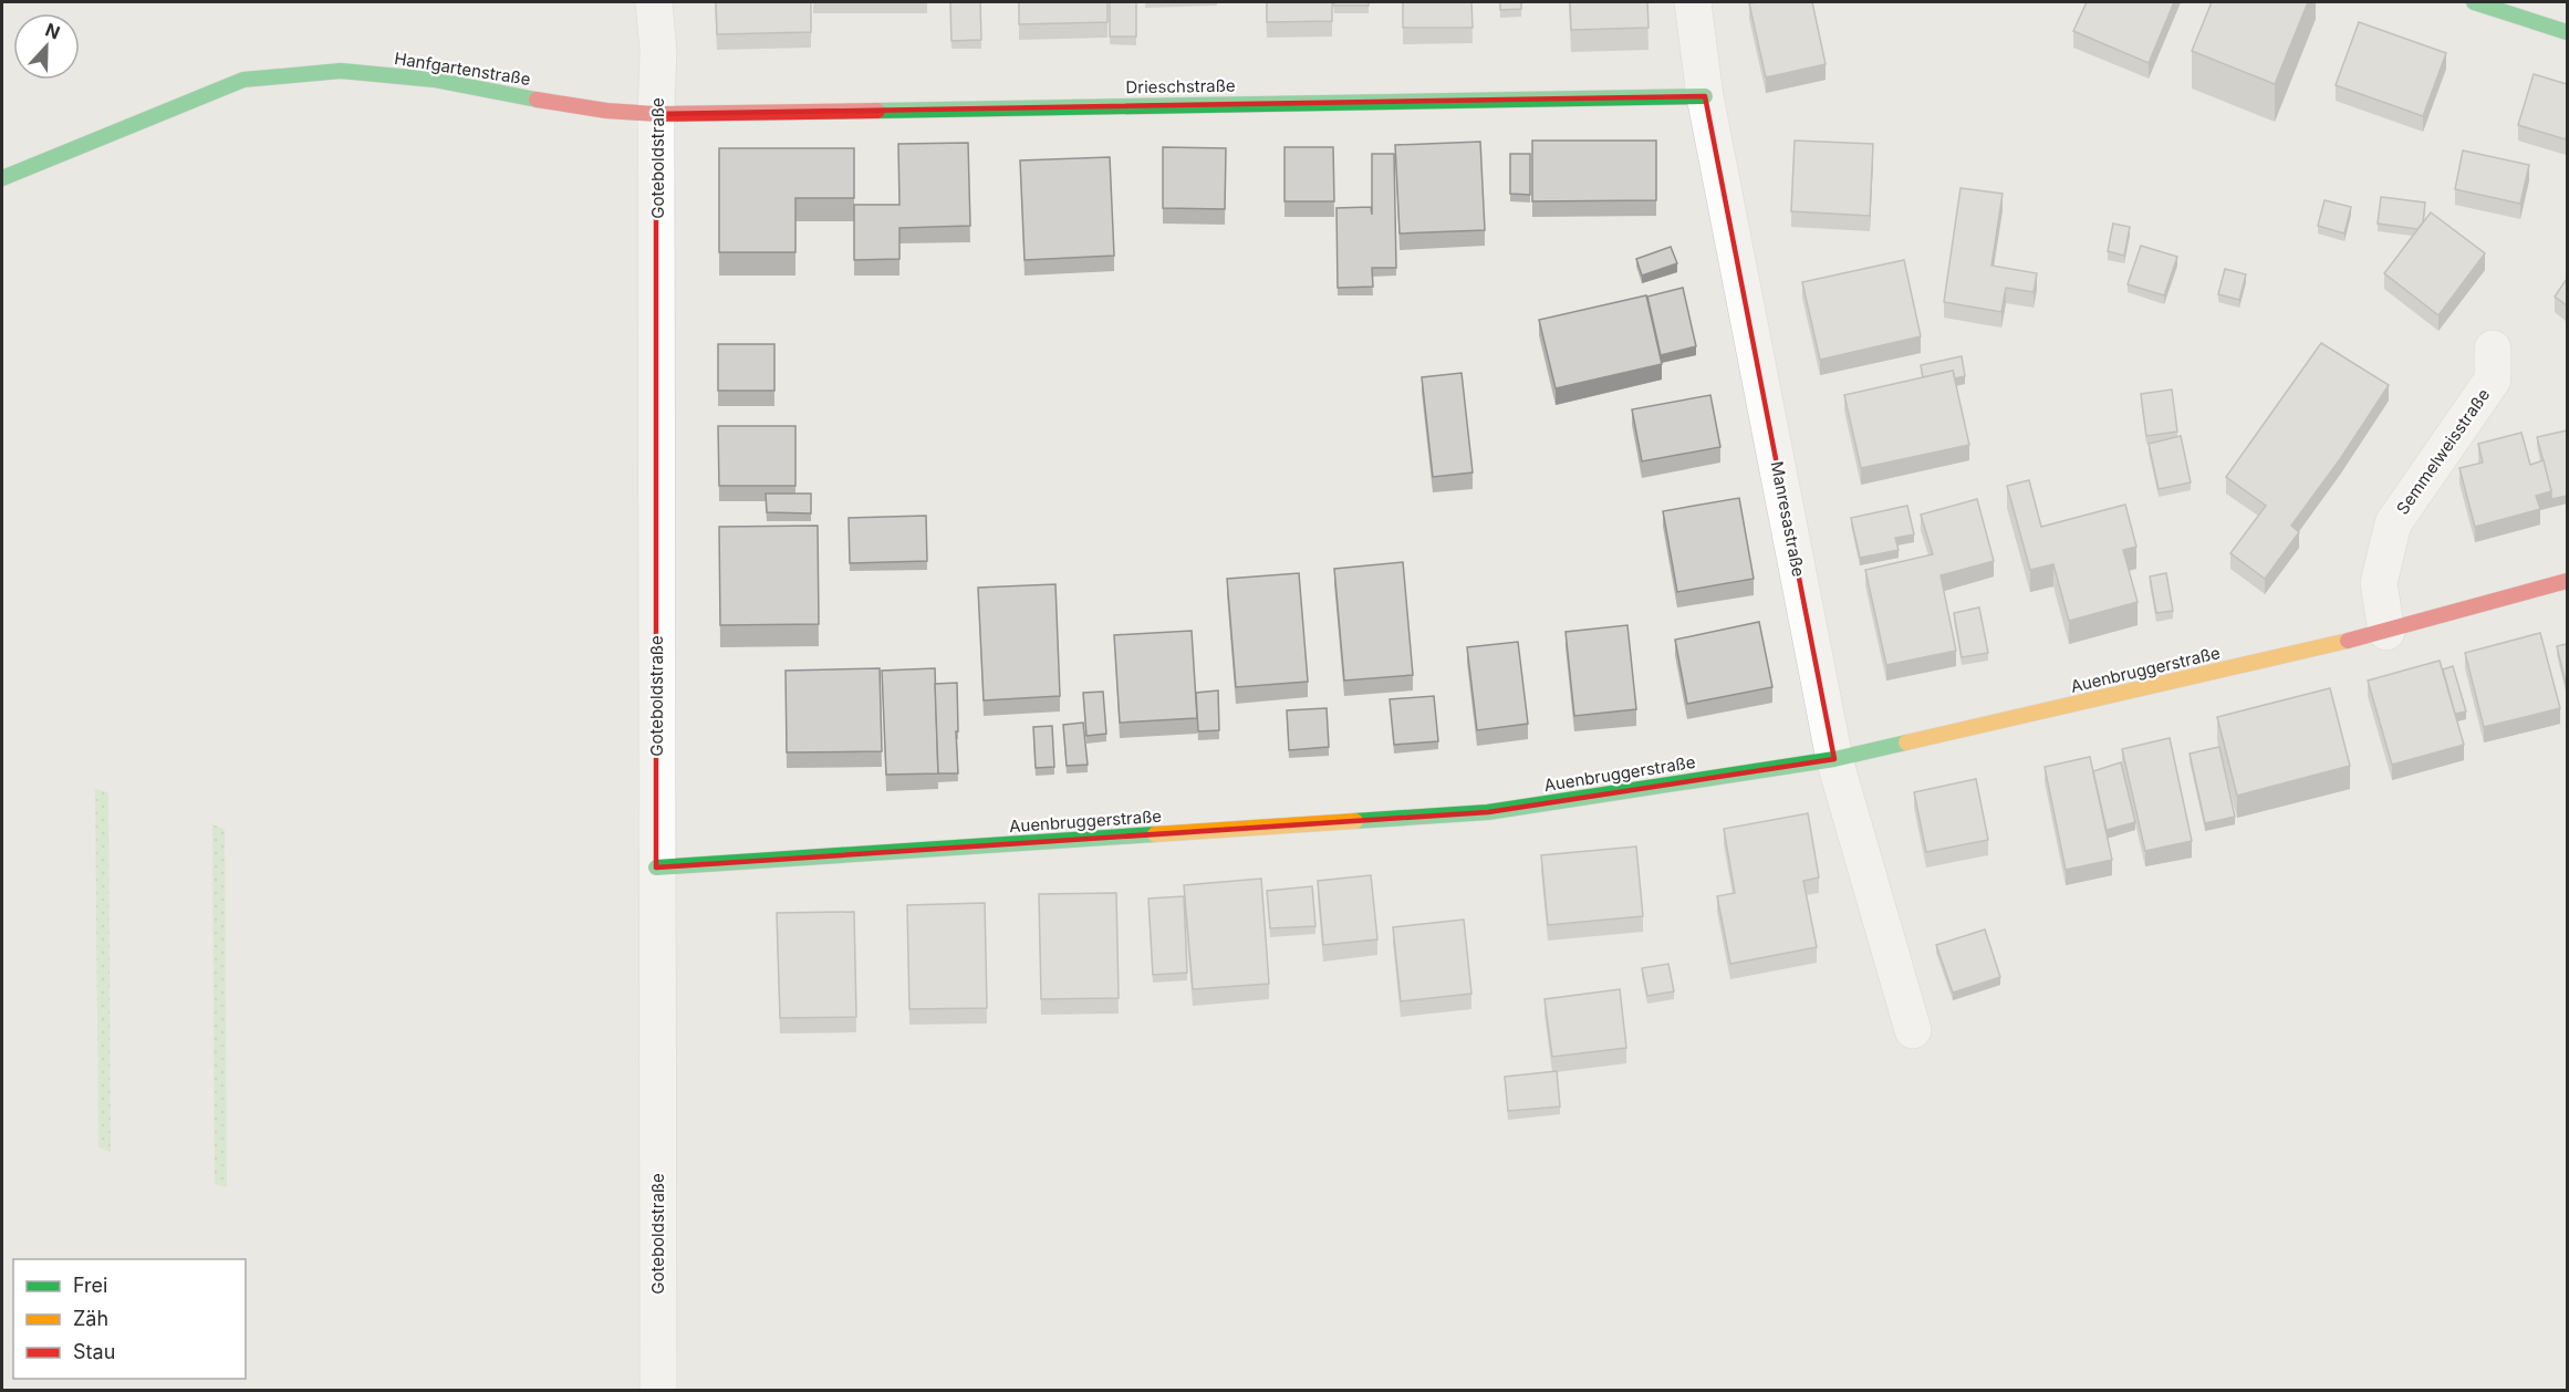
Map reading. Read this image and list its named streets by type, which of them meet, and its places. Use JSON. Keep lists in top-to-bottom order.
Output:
{
  "streets": {
    "street": [
      "Hanfgartenstraße",
      "Drieschstraße",
      "Goteboldstraße",
      "Semmelweisstraße",
      "Manresastraße",
      "Auenbruggerstraße"
    ]
  },
  "crossings": [
    ["Hanfgartenstraße", "Drieschstraße"],
    ["Hanfgartenstraße", "Goteboldstraße"],
    ["Drieschstraße", "Goteboldstraße"],
    ["Drieschstraße", "Manresastraße"],
    ["Goteboldstraße", "Auenbruggerstraße"],
    ["Semmelweisstraße", "Auenbruggerstraße"],
    ["Manresastraße", "Auenbruggerstraße"]
  ],
  "legend": ["Frei", "Zäh", "Stau"],
  "north": "top"
}
